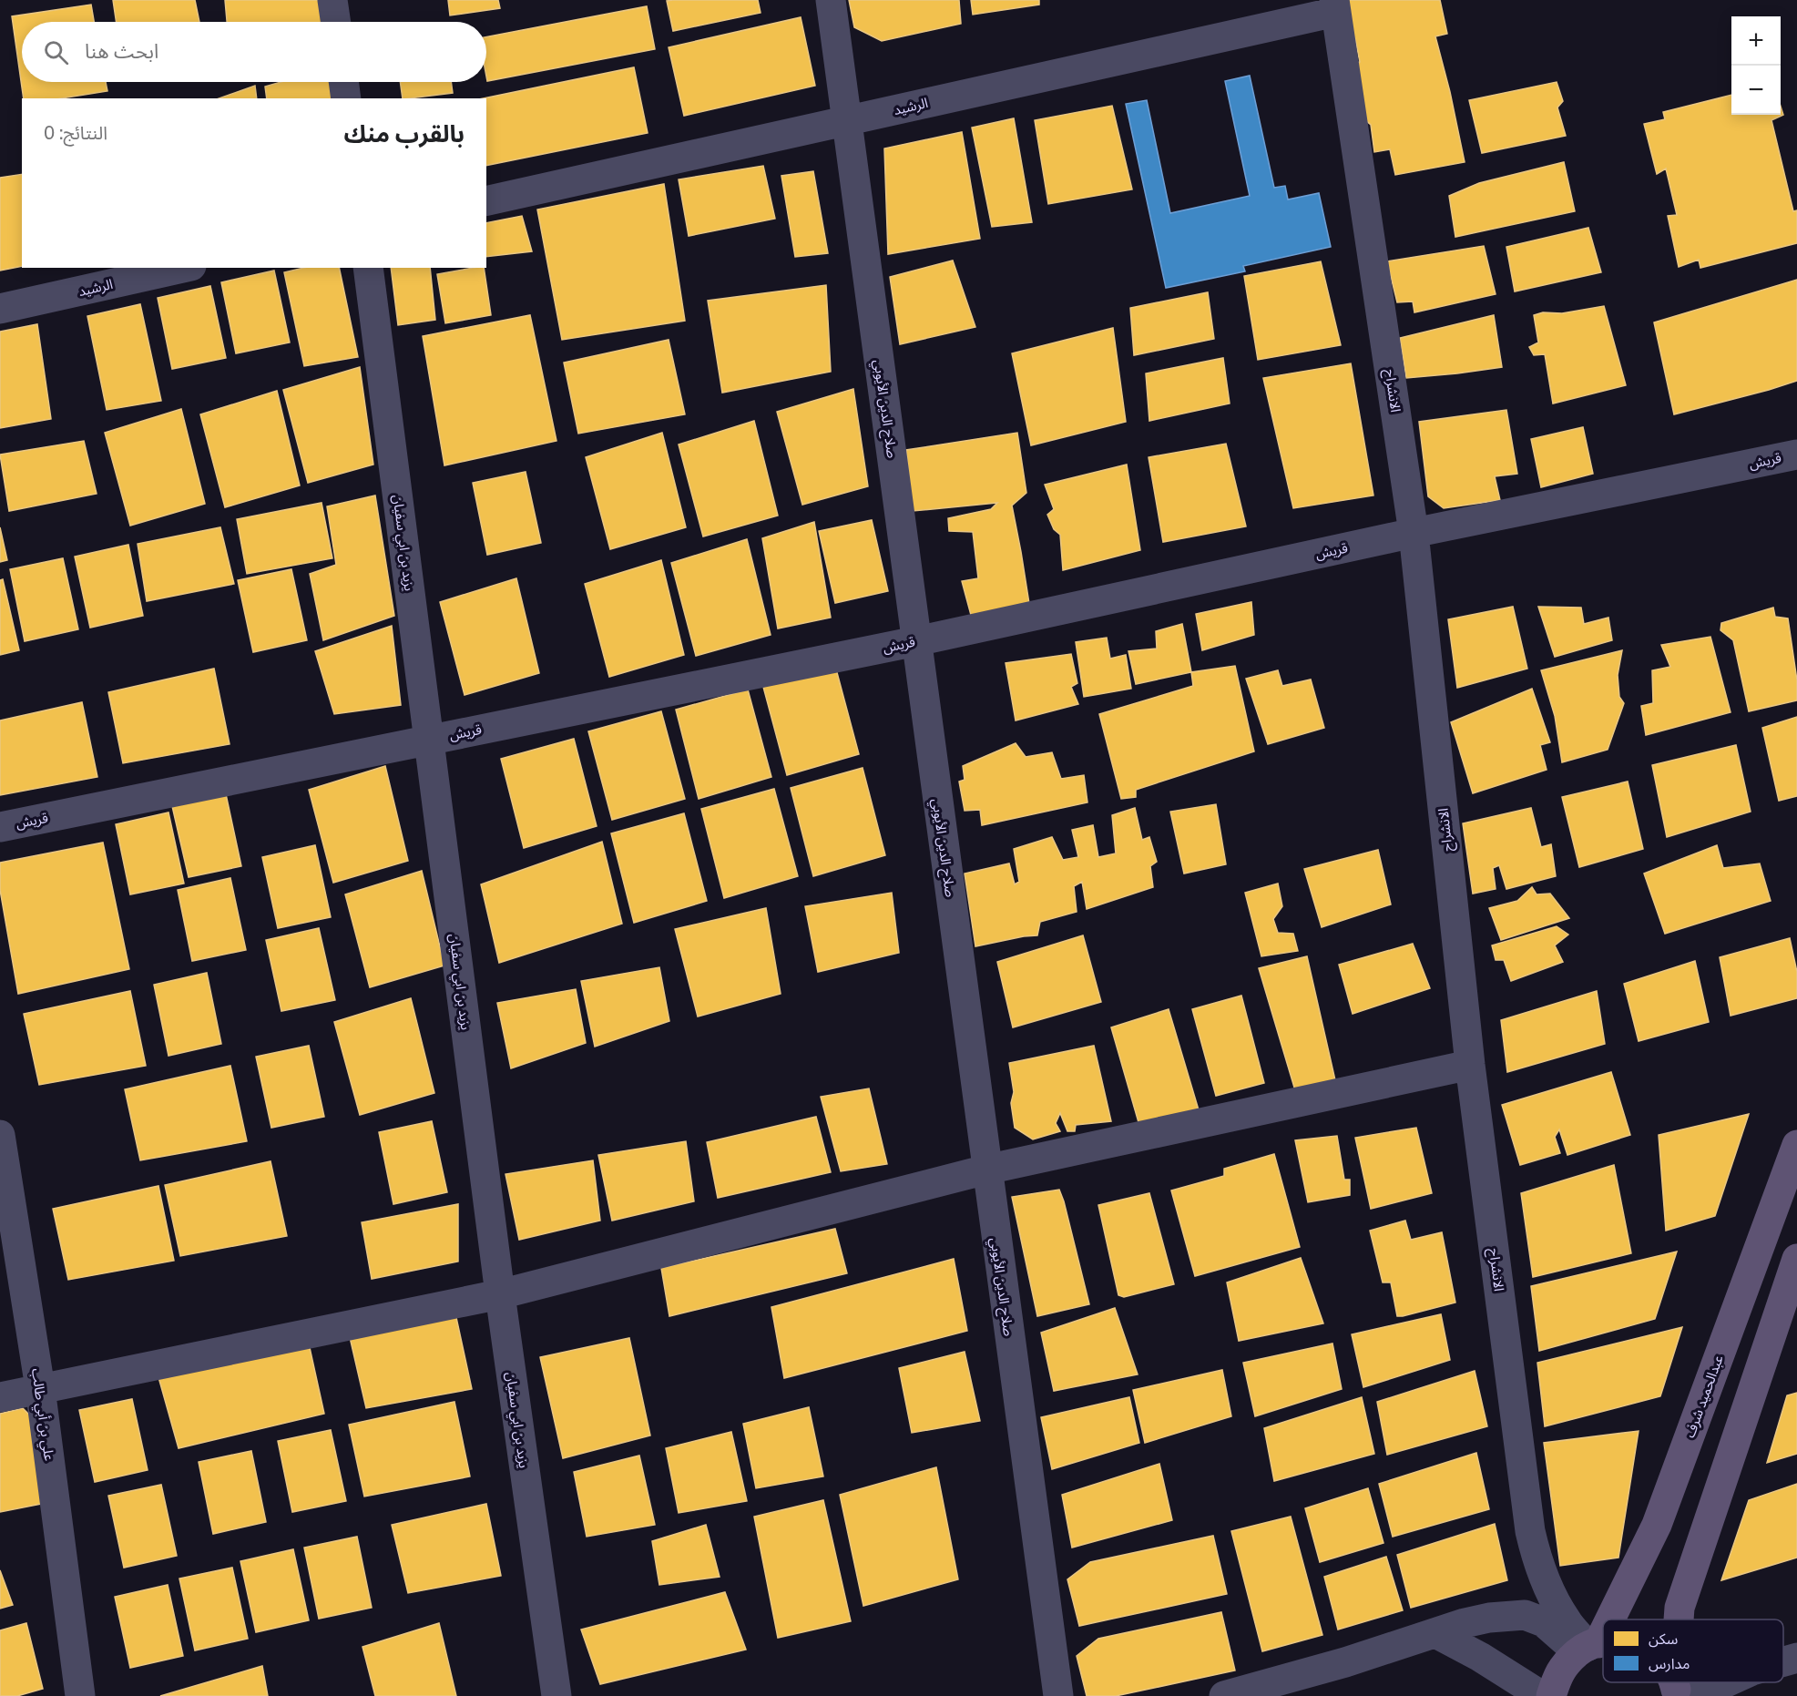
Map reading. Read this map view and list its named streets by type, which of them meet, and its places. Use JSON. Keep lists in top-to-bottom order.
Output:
{
  "streets": {
    "main road": ["عبدالحميد شرف"],
    "street": [
      "الرشيد",
      "الانشراح",
      "صلاح الدين الأيوبي",
      "قريش",
      "يزيد بن ابي سفيان",
      "علي بن أبي طالب"
    ]
  },
  "crossings": [
    ["الرشيد", "الانشراح"],
    ["الرشيد", "صلاح الدين الأيوبي"],
    ["الانشراح", "قريش"],
    ["الانشراح", "عبدالحميد شرف"],
    ["صلاح الدين الأيوبي", "قريش"],
    ["قريش", "يزيد بن ابي سفيان"]
  ],
  "legend": ["سكن", "مدارس"],
  "page": {
    "map_buttons": ["+", "−"],
    "search": "ابحث هنا",
    "heading": ["بالقرب منك", "النتائج: 0"]
  }
}
